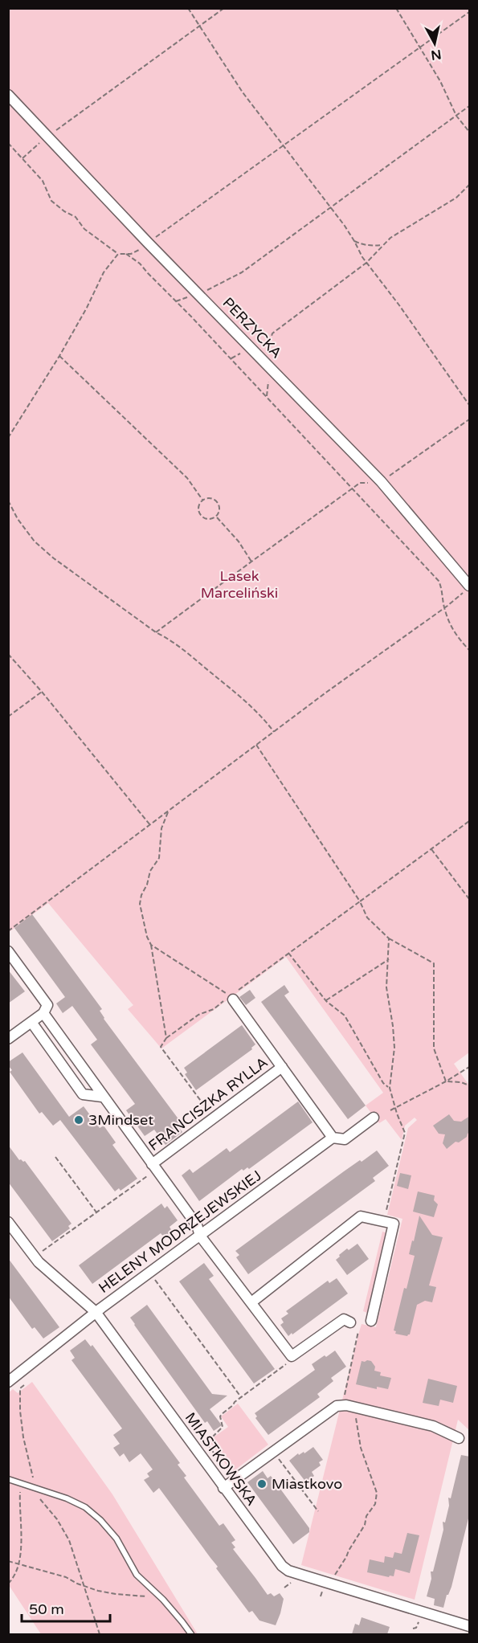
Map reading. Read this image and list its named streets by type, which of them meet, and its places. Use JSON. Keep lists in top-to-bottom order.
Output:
{
  "streets": {
    "street": [
      "PERZYCKA",
      "FRANCISZKA RYLLA",
      "HELENY MODRZEJEWSKIEJ",
      "MIASTKOWSKA"
    ]
  },
  "crossings": [
    ["HELENY MODRZEJEWSKIEJ", "MIASTKOWSKA"]
  ],
  "parks": ["Lasek Marceliński"],
  "places": ["3Mindset", "Miastkovo"],
  "scale_bar": "50 m",
  "north": "bottom"
}
